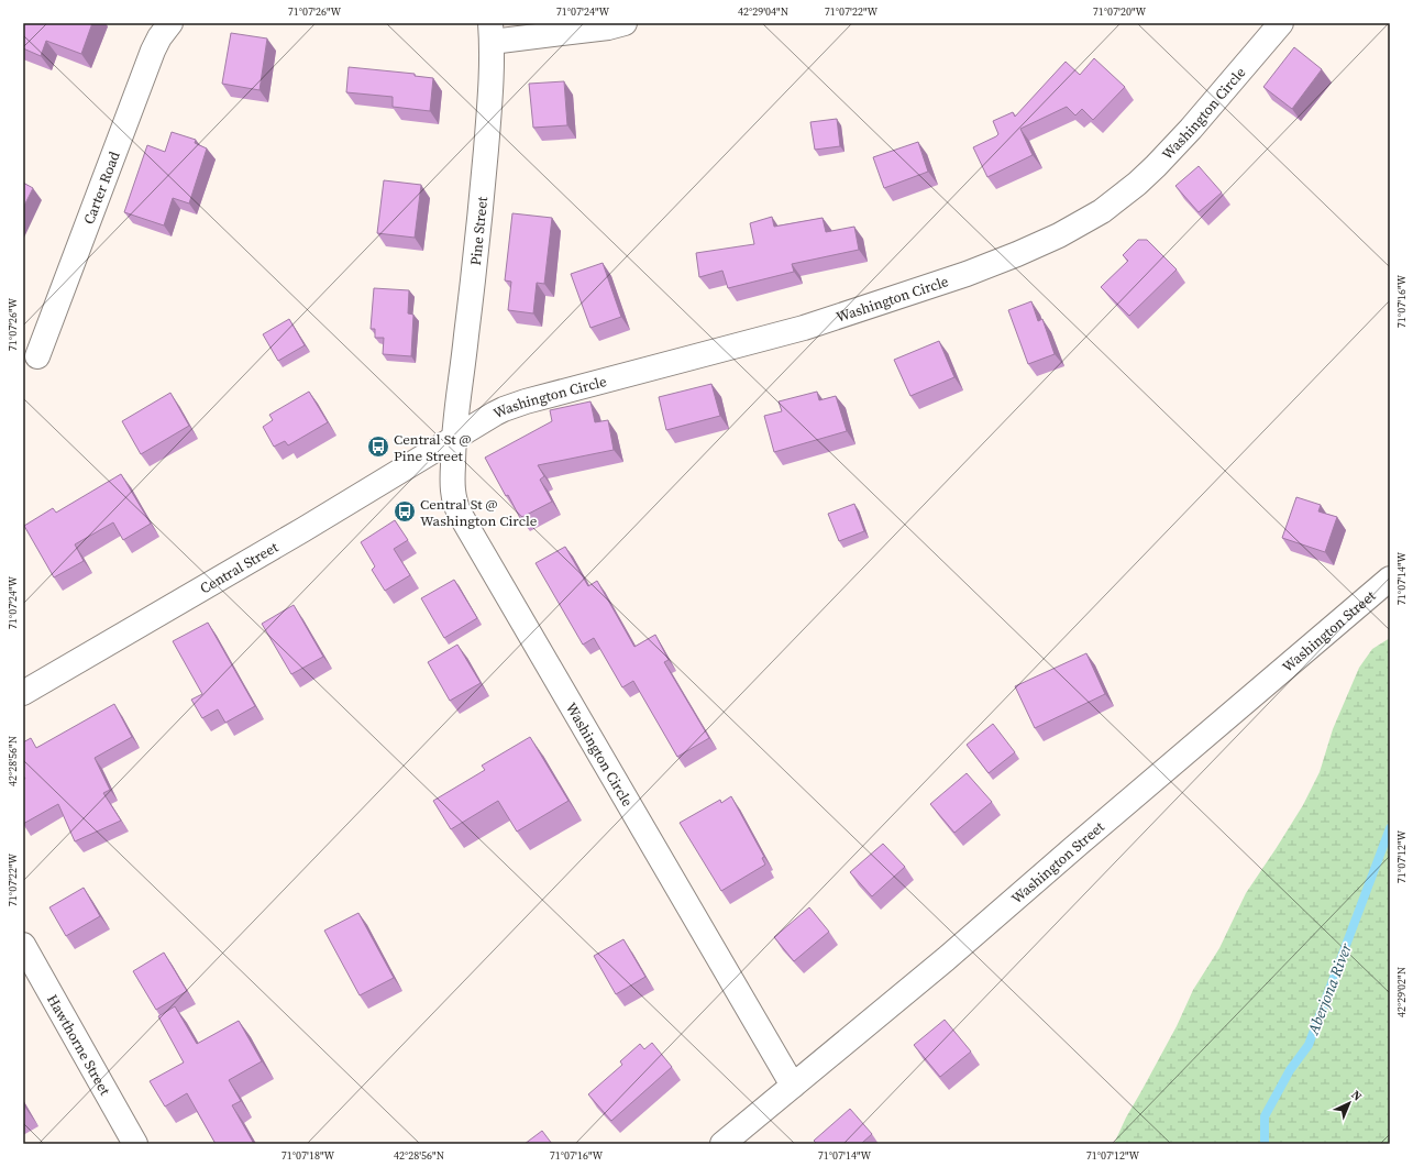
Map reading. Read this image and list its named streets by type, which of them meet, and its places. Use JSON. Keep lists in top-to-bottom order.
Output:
{
  "streets": {
    "street": [
      "Washington Circle",
      "Carter Road",
      "Pine Street",
      "Central Street",
      "Washington Street",
      "Hawthorne Street"
    ]
  },
  "crossings": [
    ["Washington Circle", "Pine Street"],
    ["Washington Circle", "Central Street"],
    ["Washington Circle", "Washington Street"],
    ["Pine Street", "Central Street"]
  ],
  "water": ["Aberjona River"],
  "places": {
    "bus stop": ["Central St @ Pine Street", "Central St @ Washington Circle"]
  },
  "north": "top right",
  "coordinates": [
    "71°07'26\"W",
    "71°07'24\"W",
    "42°29'04\"N",
    "71°07'22\"W",
    "71°07'20\"W",
    "71°07'16\"W",
    "71°07'14\"W",
    "42°28'56\"N",
    "71°07'12\"W",
    "42°29'02\"N",
    "71°07'18\"W"
  ]
}
